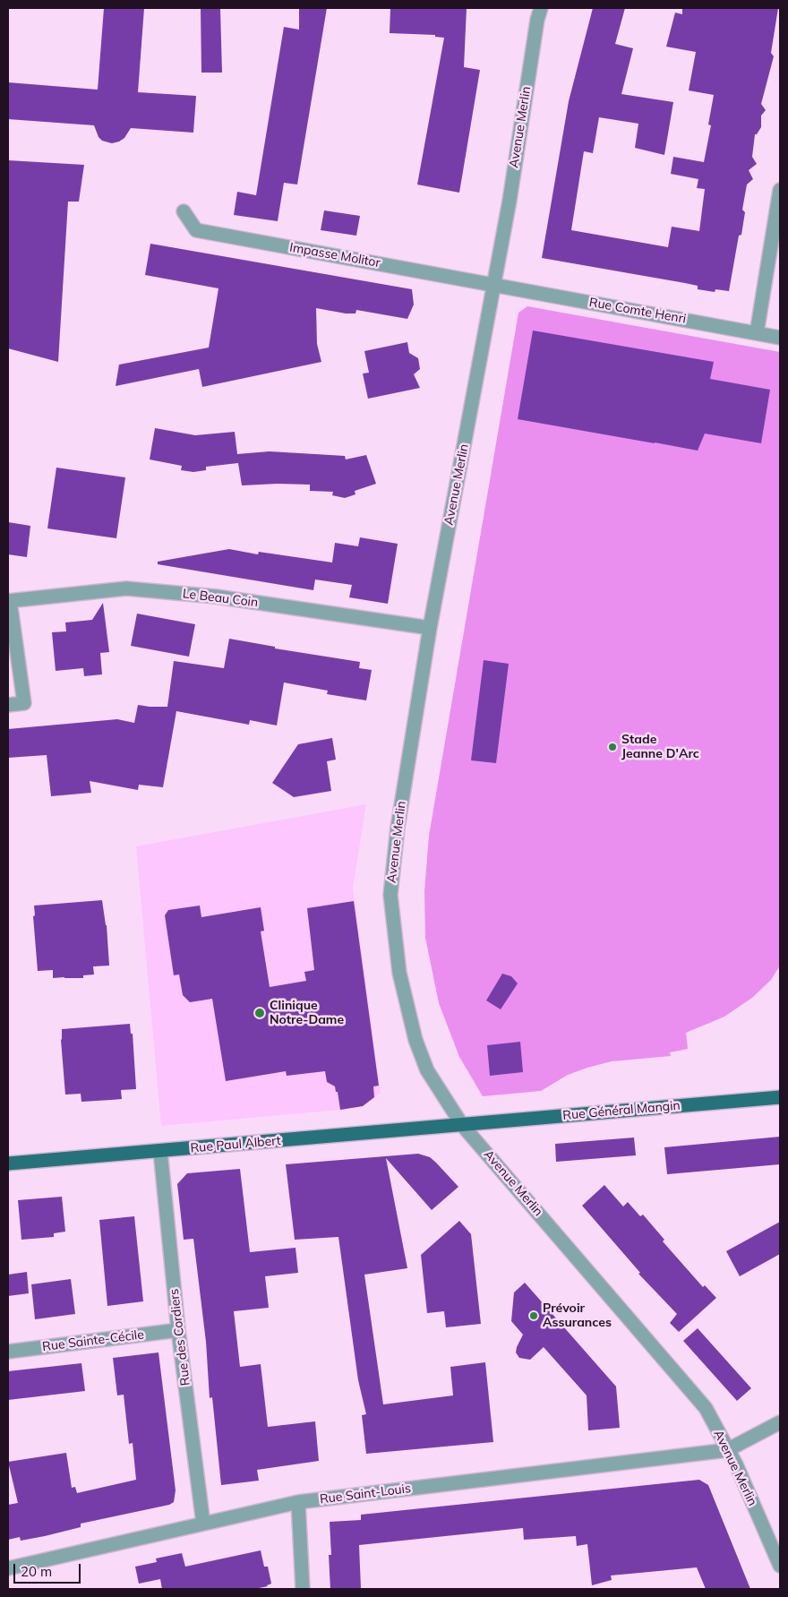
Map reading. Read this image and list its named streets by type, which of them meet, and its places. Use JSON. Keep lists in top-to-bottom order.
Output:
{
  "streets": {
    "main road": ["Rue Général Mangin", "Rue Paul Albert"],
    "street": [
      "Avenue Merlin",
      "Impasse Molitor",
      "Rue Comte Henri",
      "Le Beau Coin",
      "Rue des Cordiers",
      "Rue Sainte-Cécile",
      "Rue Saint-Louis"
    ]
  },
  "crossings": [
    ["Avenue Merlin", "Impasse Molitor"],
    ["Avenue Merlin", "Rue Comte Henri"],
    ["Avenue Merlin", "Le Beau Coin"],
    ["Avenue Merlin", "Rue Général Mangin"],
    ["Avenue Merlin", "Rue Paul Albert"],
    ["Avenue Merlin", "Rue Saint-Louis"],
    ["Impasse Molitor", "Rue Comte Henri"],
    ["Rue Général Mangin", "Rue Paul Albert"],
    ["Rue Paul Albert", "Rue des Cordiers"],
    ["Rue des Cordiers", "Rue Sainte-Cécile"],
    ["Rue des Cordiers", "Rue Saint-Louis"]
  ],
  "places": ["Stade Jeanne D'Arc", "Clinique Notre-Dame", "Prévoir Assurances"],
  "scale_bar": "20 m"
}
